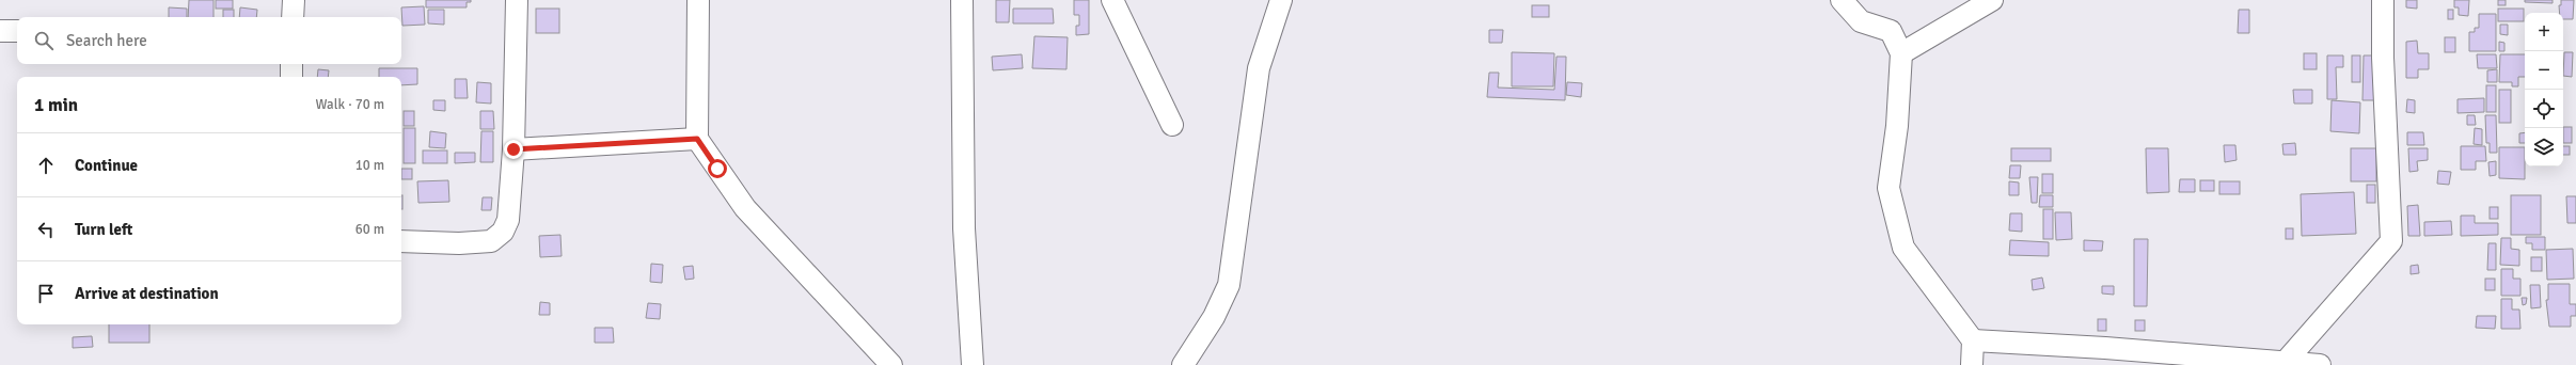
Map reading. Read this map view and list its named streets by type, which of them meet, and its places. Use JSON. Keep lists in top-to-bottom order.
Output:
{
  "page": {
    "map_buttons": ["+", "−"],
    "search": "Search here",
    "heading": ["1 min", "Walk · 70 m"],
    "list": [
      ["Continue", "10 m"],
      ["Turn left", "60 m"],
      "Arrive at destination"
    ]
  }
}
